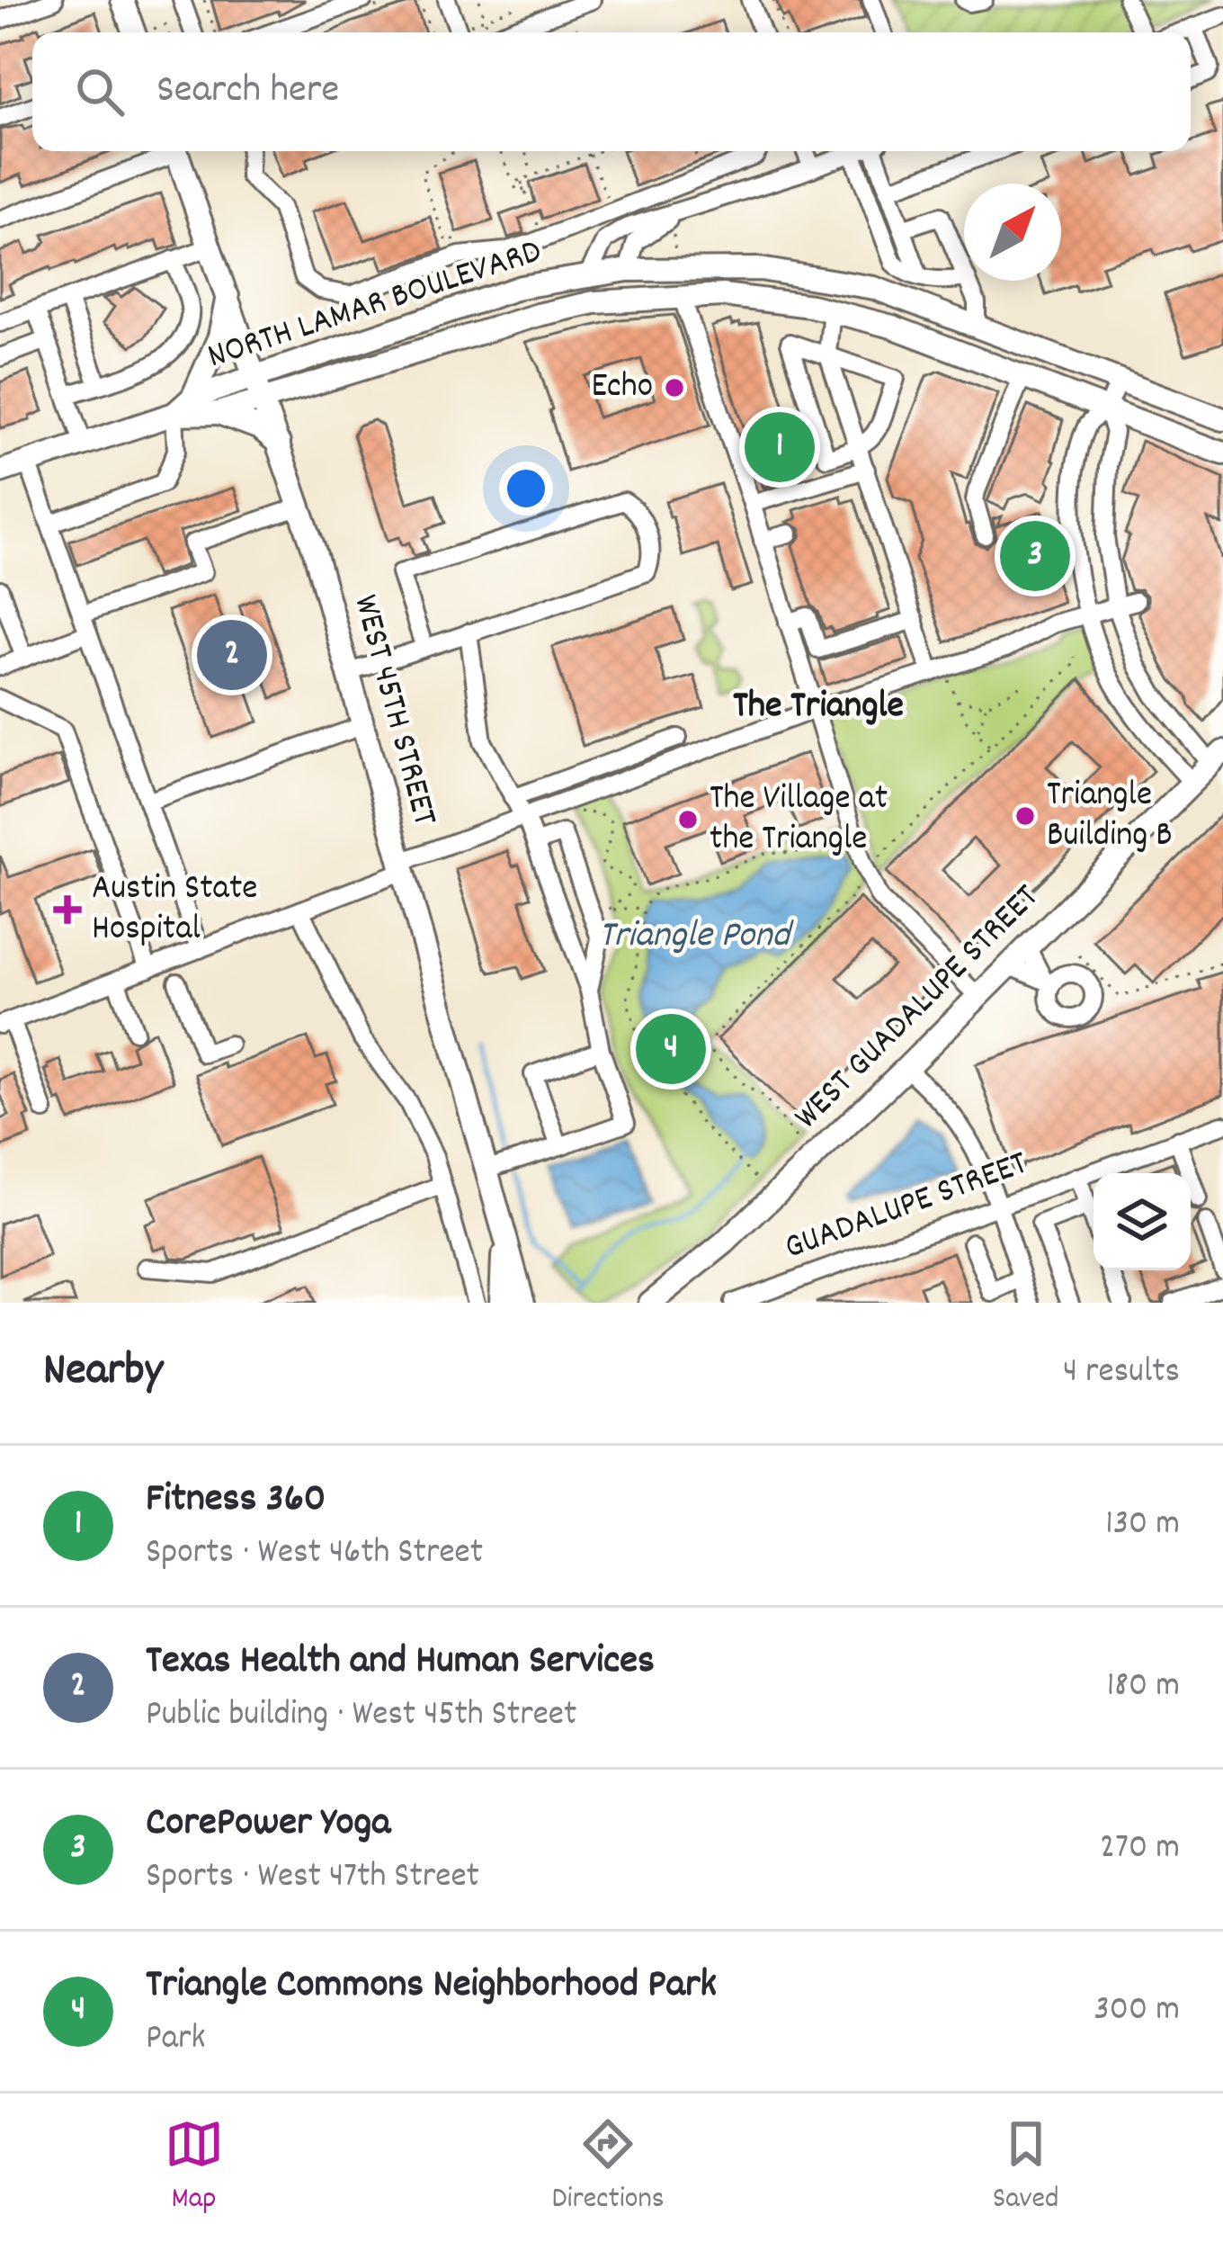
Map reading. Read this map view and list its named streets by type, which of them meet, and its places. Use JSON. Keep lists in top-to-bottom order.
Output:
{
  "streets": {
    "main road": ["NORTH LAMAR BOULEVARD", "WEST 45TH STREET", "WEST GUADALUPE STREET"],
    "street": ["GUADALUPE STREET"]
  },
  "crossings": [
    ["NORTH LAMAR BOULEVARD", "WEST 45TH STREET"]
  ],
  "districts": ["The Triangle"],
  "water": ["Triangle Pond"],
  "places": {
    "other": ["Echo", "Triangle Building B", "The Village at the Triangle"],
    "health": ["Austin State Hospital"]
  },
  "north": "top right",
  "page": {
    "search": "Search here",
    "pins": [
      "1",
      "3",
      "2",
      "4"
    ],
    "heading": ["Nearby", "4 results"],
    "list": [
      {
        "mark": "1",
        "name": "Fitness 360",
        "note": "Sports · West 46th Street",
        "value": "130 m"
      },
      {
        "mark": "2",
        "name": "Texas Health and Human Services",
        "note": "Public building · West 45th Street",
        "value": "180 m"
      },
      {
        "mark": "3",
        "name": "CorePower Yoga",
        "note": "Sports · West 47th Street",
        "value": "270 m"
      },
      {
        "mark": "4",
        "name": "Triangle Commons Neighborhood Park",
        "note": "Park",
        "value": "300 m"
      }
    ],
    "nav": ["Map", "Directions", "Saved"]
  }
}
